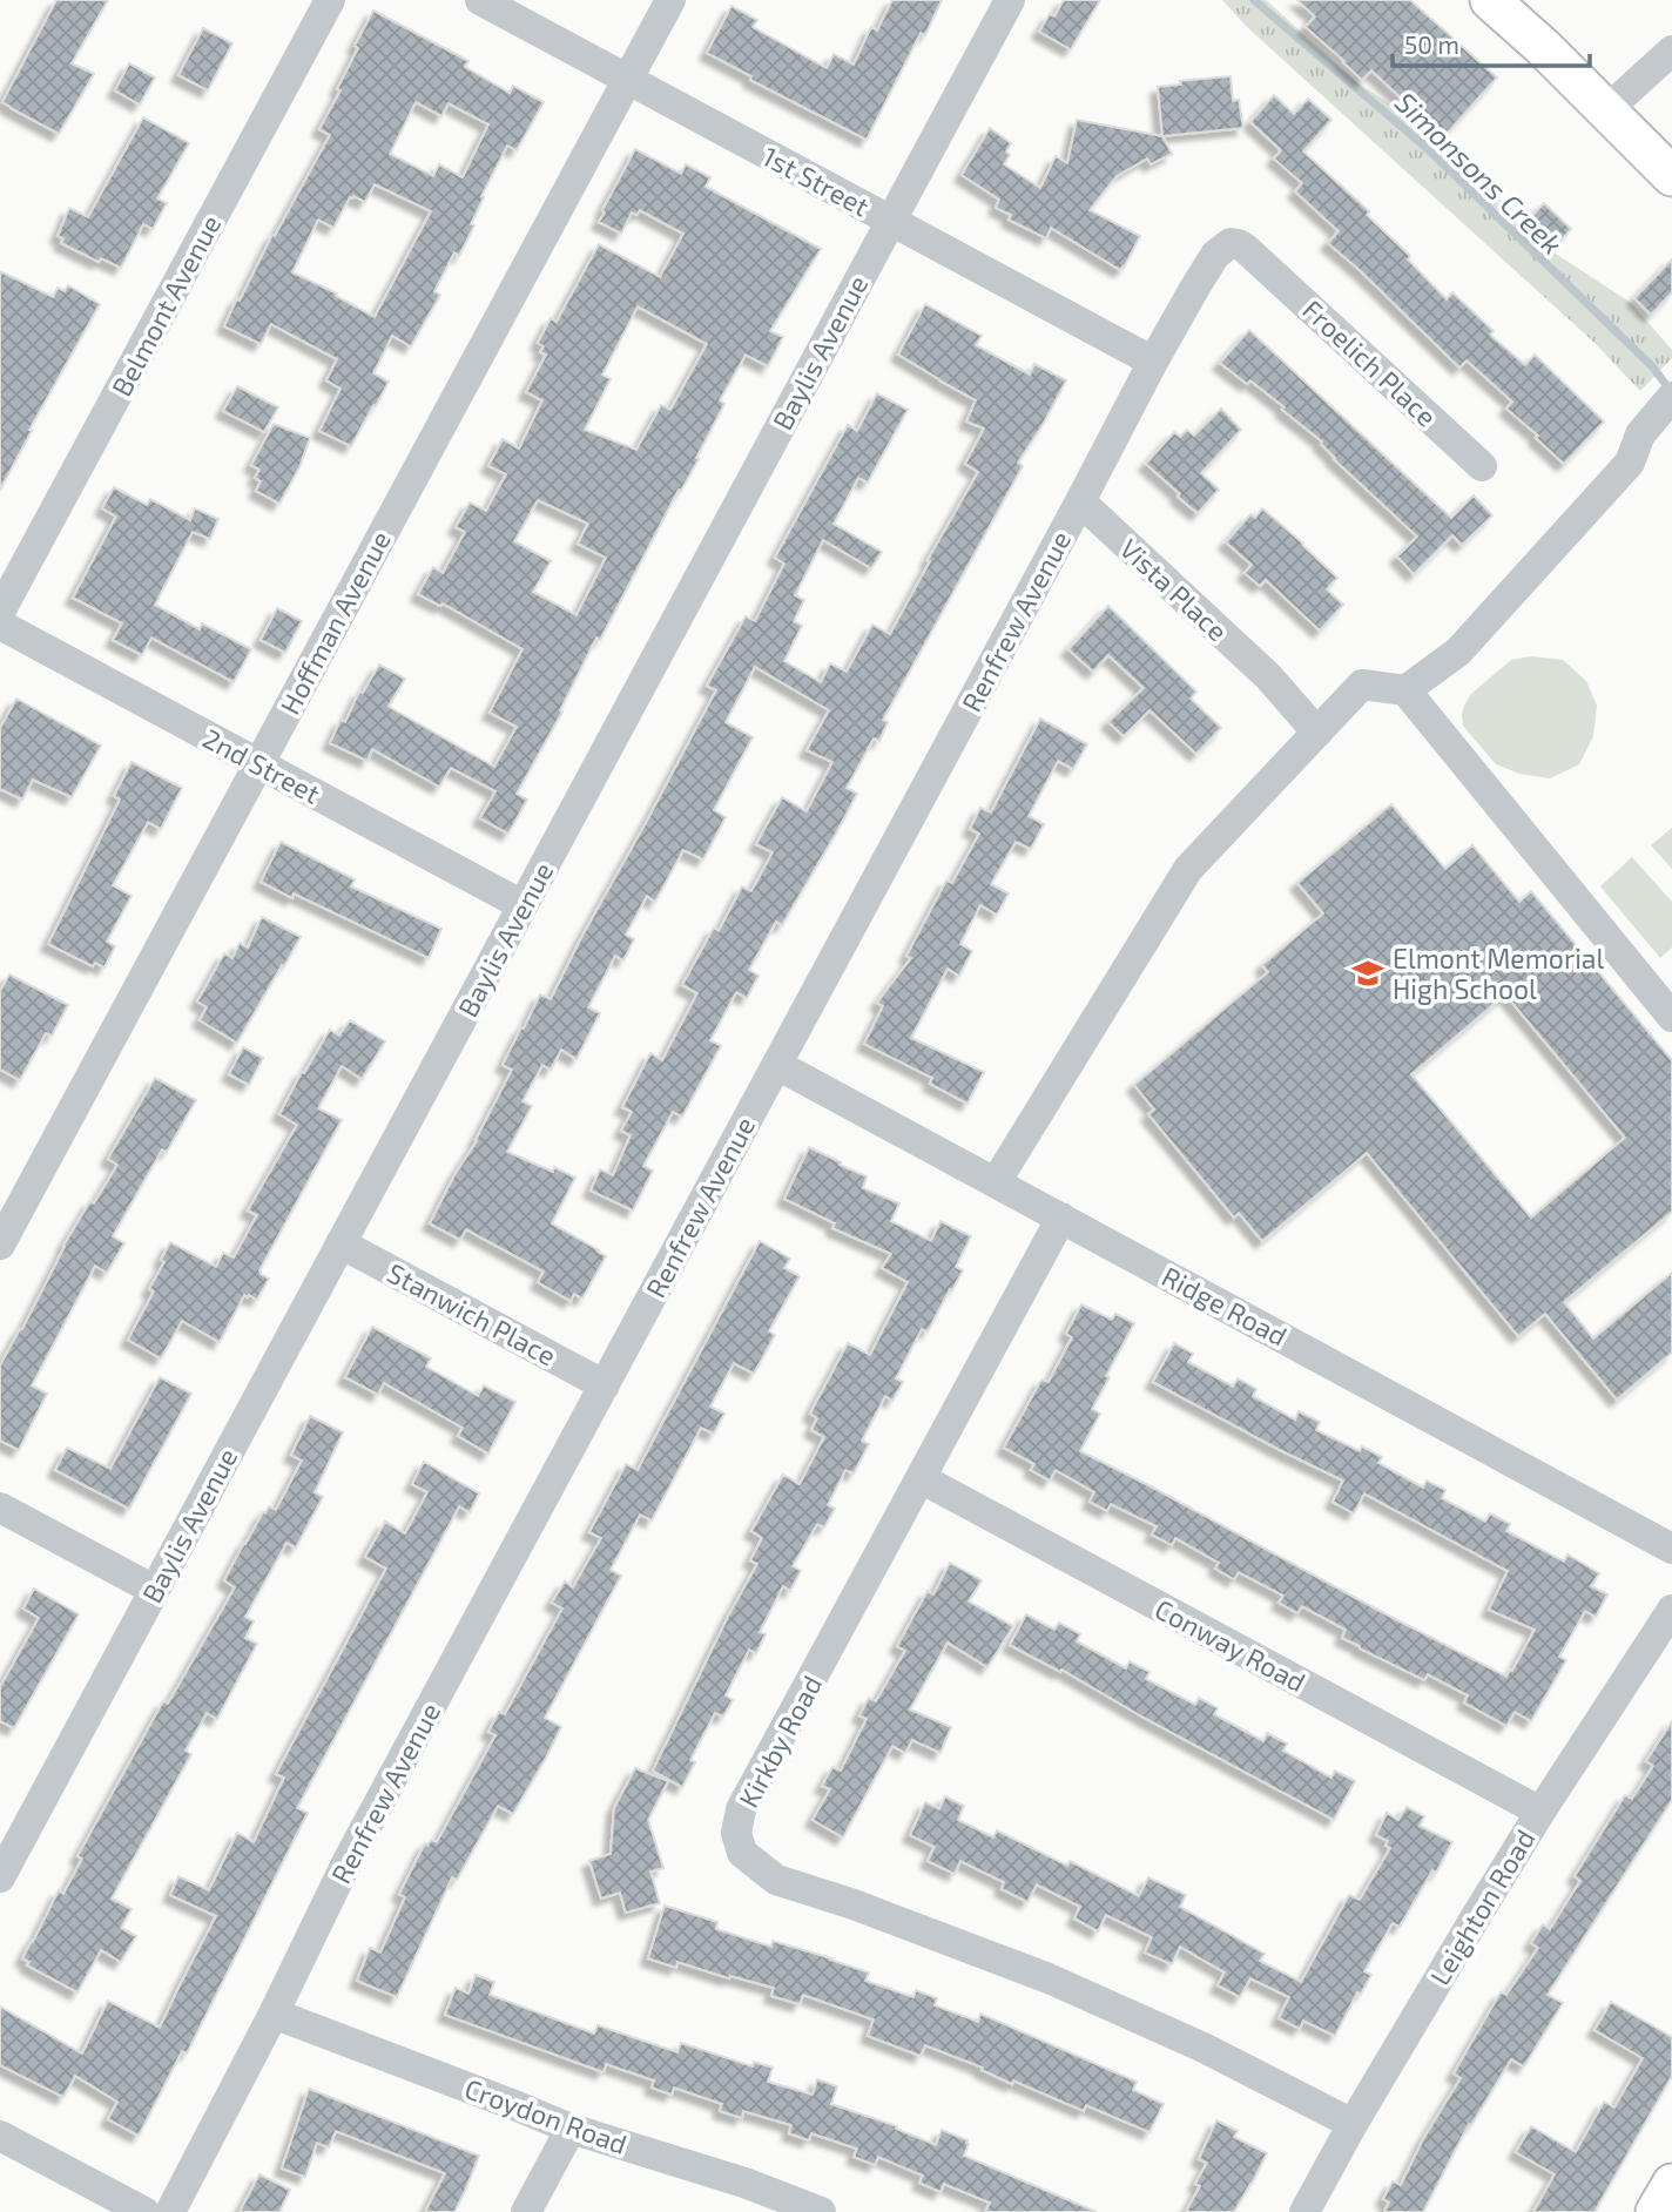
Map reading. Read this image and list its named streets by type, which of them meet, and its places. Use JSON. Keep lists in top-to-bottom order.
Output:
{
  "streets": {
    "street": [
      "1st Street",
      "Belmont Avenue",
      "Baylis Avenue",
      "Froelich Place",
      "Vista Place",
      "Renfrew Avenue",
      "Hoffman Avenue",
      "2nd Street",
      "Ridge Road",
      "Stanwich Place",
      "Conway Road",
      "Kirkby Road",
      "Leighton Road",
      "Croydon Road"
    ]
  },
  "crossings": [
    ["1st Street", "Baylis Avenue"],
    ["1st Street", "Renfrew Avenue"],
    ["1st Street", "Hoffman Avenue"],
    ["Baylis Avenue", "2nd Street"],
    ["Baylis Avenue", "Stanwich Place"],
    ["Froelich Place", "Renfrew Avenue"],
    ["Vista Place", "Renfrew Avenue"],
    ["Renfrew Avenue", "Ridge Road"],
    ["Renfrew Avenue", "Stanwich Place"],
    ["Renfrew Avenue", "Croydon Road"],
    ["Hoffman Avenue", "2nd Street"],
    ["Ridge Road", "Kirkby Road"],
    ["Conway Road", "Kirkby Road"],
    ["Conway Road", "Leighton Road"],
    ["Kirkby Road", "Leighton Road"]
  ],
  "water": ["Simonsons Creek"],
  "places": {
    "school or university": ["Elmont Memorial High School"]
  },
  "scale_bar": "50 m"
}
